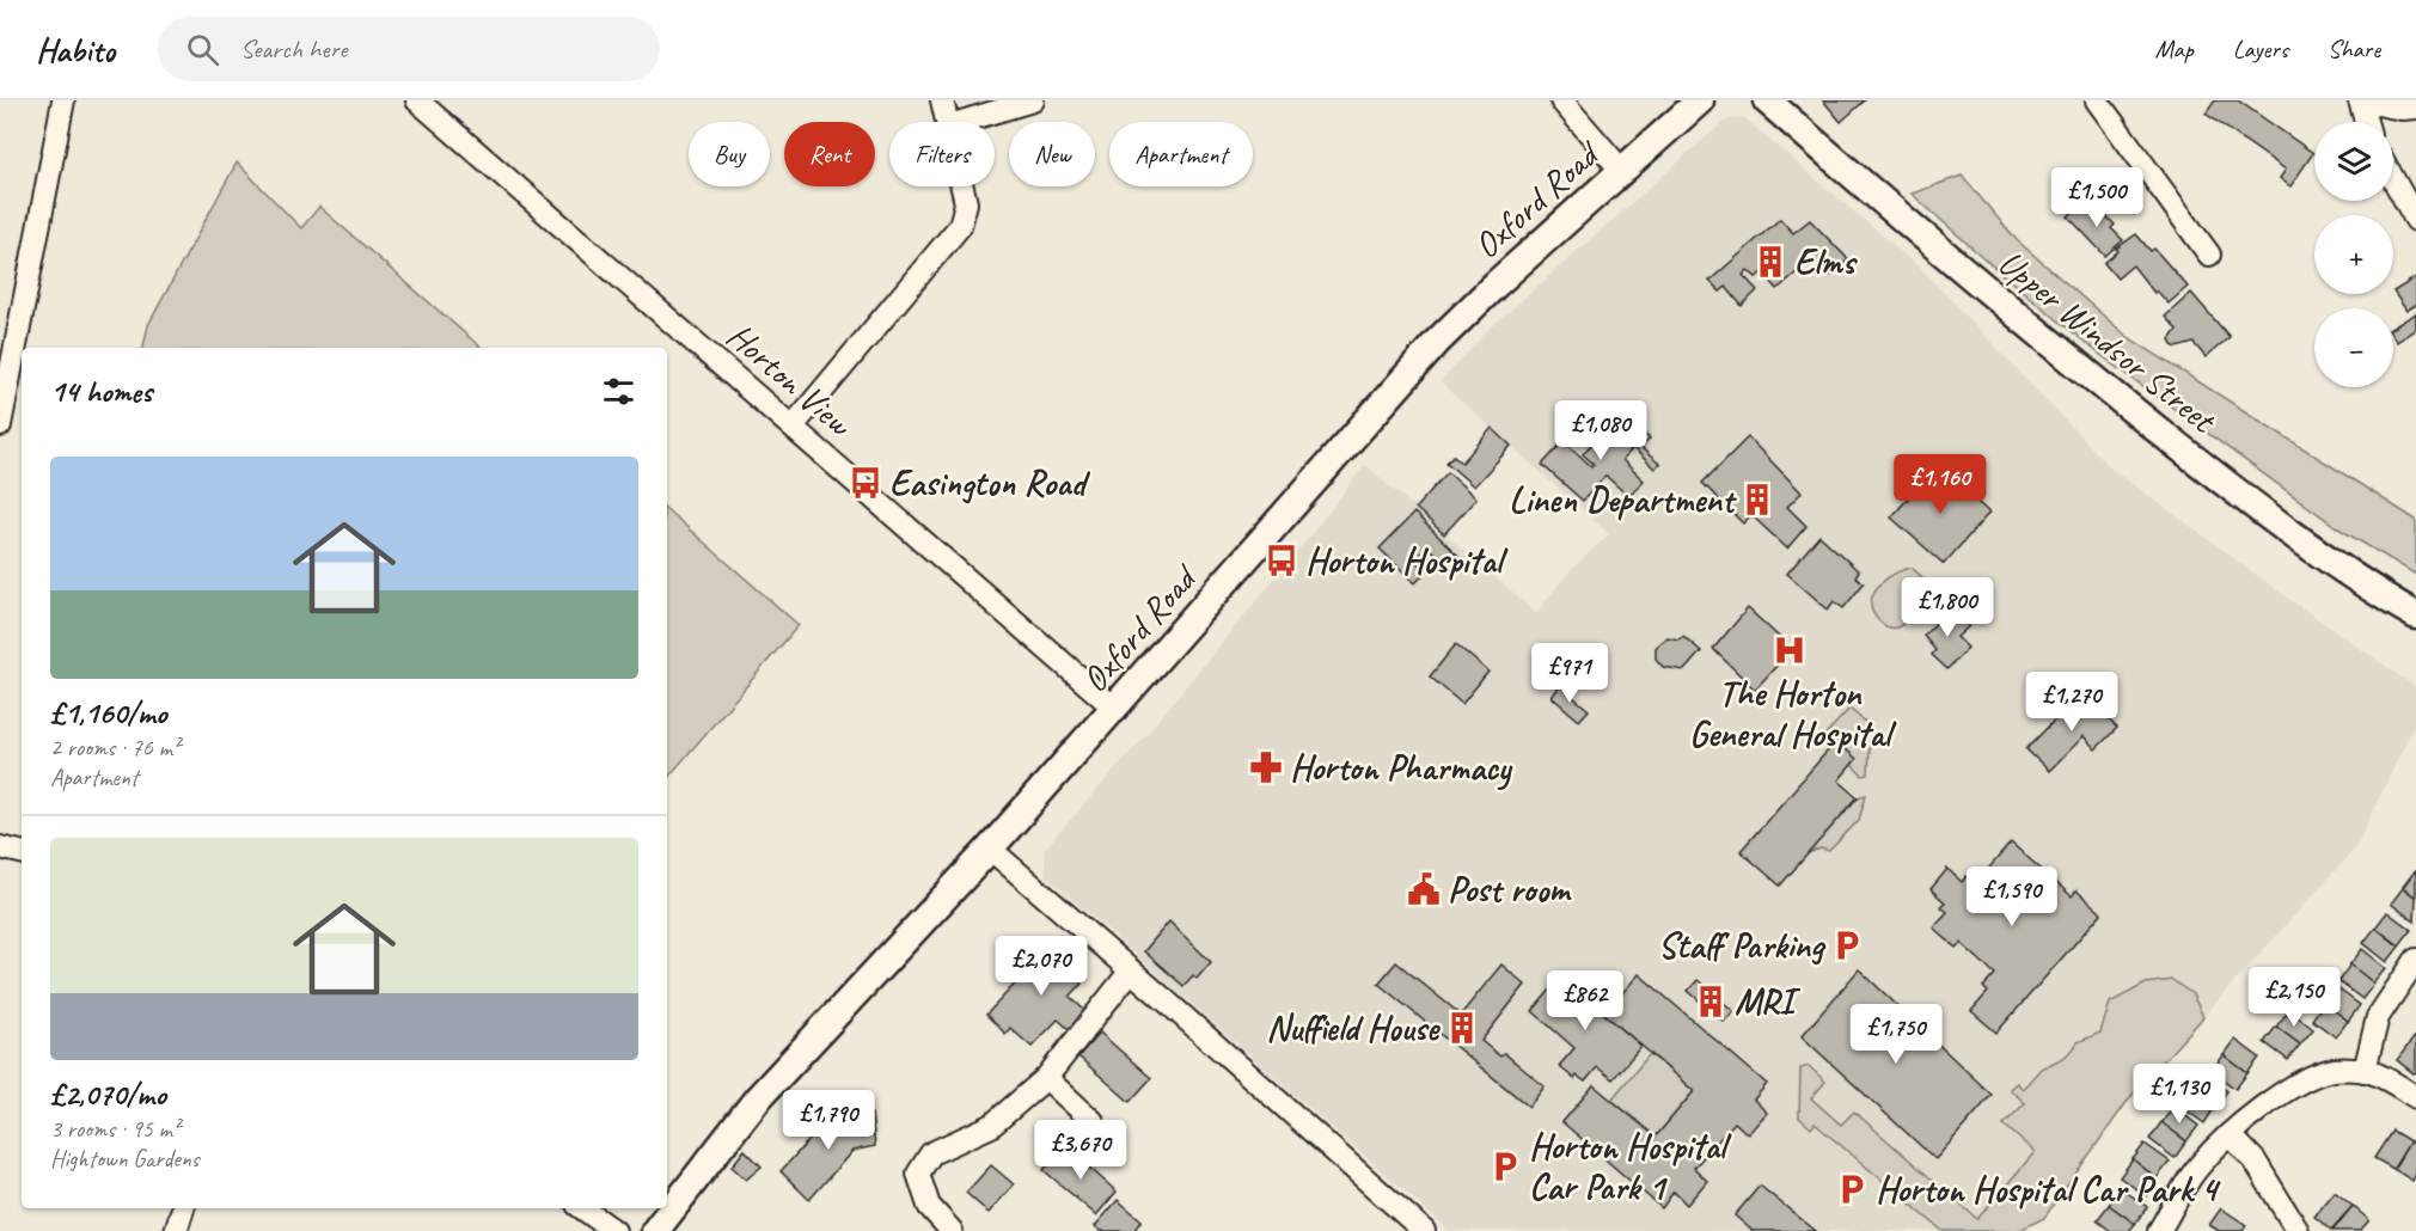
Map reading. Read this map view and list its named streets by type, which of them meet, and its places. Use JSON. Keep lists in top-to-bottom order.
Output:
{
  "streets": {
    "main road": ["Oxford Road", "Upper Windsor Street"],
    "street": ["Horton View"]
  },
  "crossings": [
    ["Oxford Road", "Horton View"]
  ],
  "places": {
    "building": [
      "Elms",
      "Linen Department",
      "MRI",
      "Nuffield House"
    ],
    "bus stop": ["Easington Road", "Horton Hospital"],
    "hospital": ["The Horton General Hospital"],
    "pharmacy": ["Horton Pharmacy"],
    "public building": ["Post room"],
    "parking": ["Staff Parking", "Horton Hospital Car Park 1", "Horton Hospital Car Park 4"]
  },
  "page": {
    "header": "Habito",
    "search": "Search here",
    "nav": ["Map", "Layers", "Share"],
    "map_buttons": ["+", "−"],
    "chip": [
      "Buy",
      "Rent",
      "Filters",
      "New",
      "Apartment"
    ],
    "price": [
      "£1,500",
      "£1,080",
      "£1,160",
      "£1,800",
      "£971",
      "£1,270",
      "£1,590",
      "£2,070",
      "£2,150",
      "£862",
      "£1,750",
      "£1,130",
      "£1,790",
      "£3,670"
    ],
    "heading": "14 homes",
    "list": [
      {
        "name": "£1,160/mo",
        "note": "2 rooms · 76 m² · Apartment"
      },
      {
        "name": "£2,070/mo",
        "note": "3 rooms · 95 m² · Hightown Gardens"
      }
    ]
  }
}
